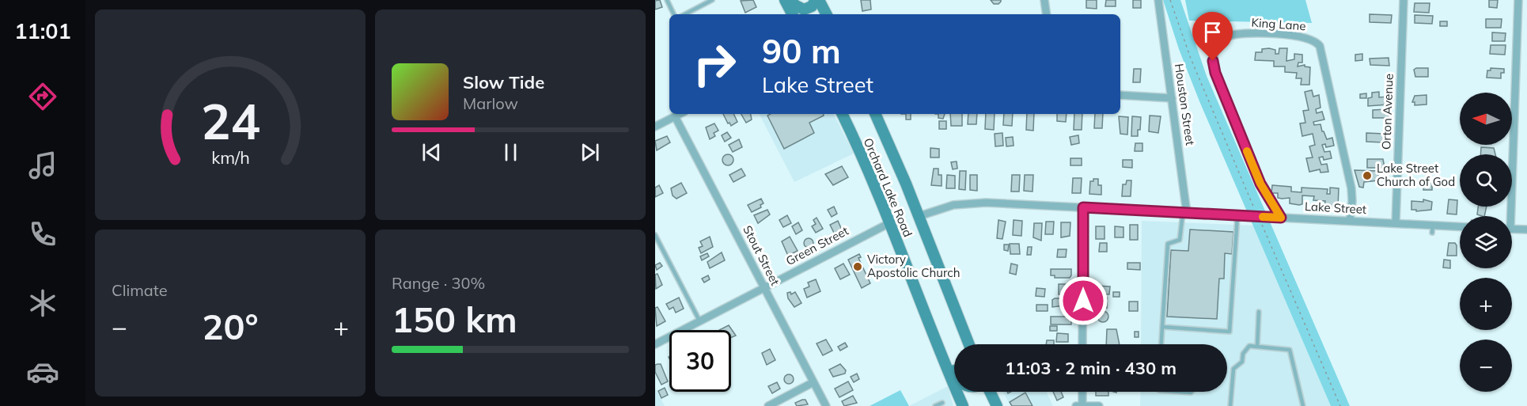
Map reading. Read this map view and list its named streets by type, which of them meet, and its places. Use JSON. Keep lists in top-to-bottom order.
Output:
{
  "streets": {
    "main road": ["Orchard Lake Road"],
    "street": [
      "King Lane",
      "Houston Street",
      "Orton Avenue",
      "Lake Street",
      "Green Street",
      "Stout Street"
    ]
  },
  "crossings": [
    ["King Lane", "Lake Street"],
    ["Houston Street", "Lake Street"],
    ["Orton Avenue", "Lake Street"],
    ["Orchard Lake Road", "Lake Street"],
    ["Orchard Lake Road", "Green Street"],
    ["Green Street", "Stout Street"]
  ],
  "places": ["Lake Street Church of God", "Victory Apostolic Church"],
  "north": "left",
  "page": {
    "tabs": "11:01",
    "turn": ["90 m", "Lake Street"],
    "song": ["Slow Tide", "Marlow"],
    "map_buttons": ["+", "−"],
    "tile": [
      "Climate",
      ["Range · 30%", "150 km"]
    ],
    "heat": ["−", "20°", "+"],
    "limit": "30",
    "trip": "11:03 · 2 min · 430 m",
    "gauge": ["24", "km/h"]
  }
}
